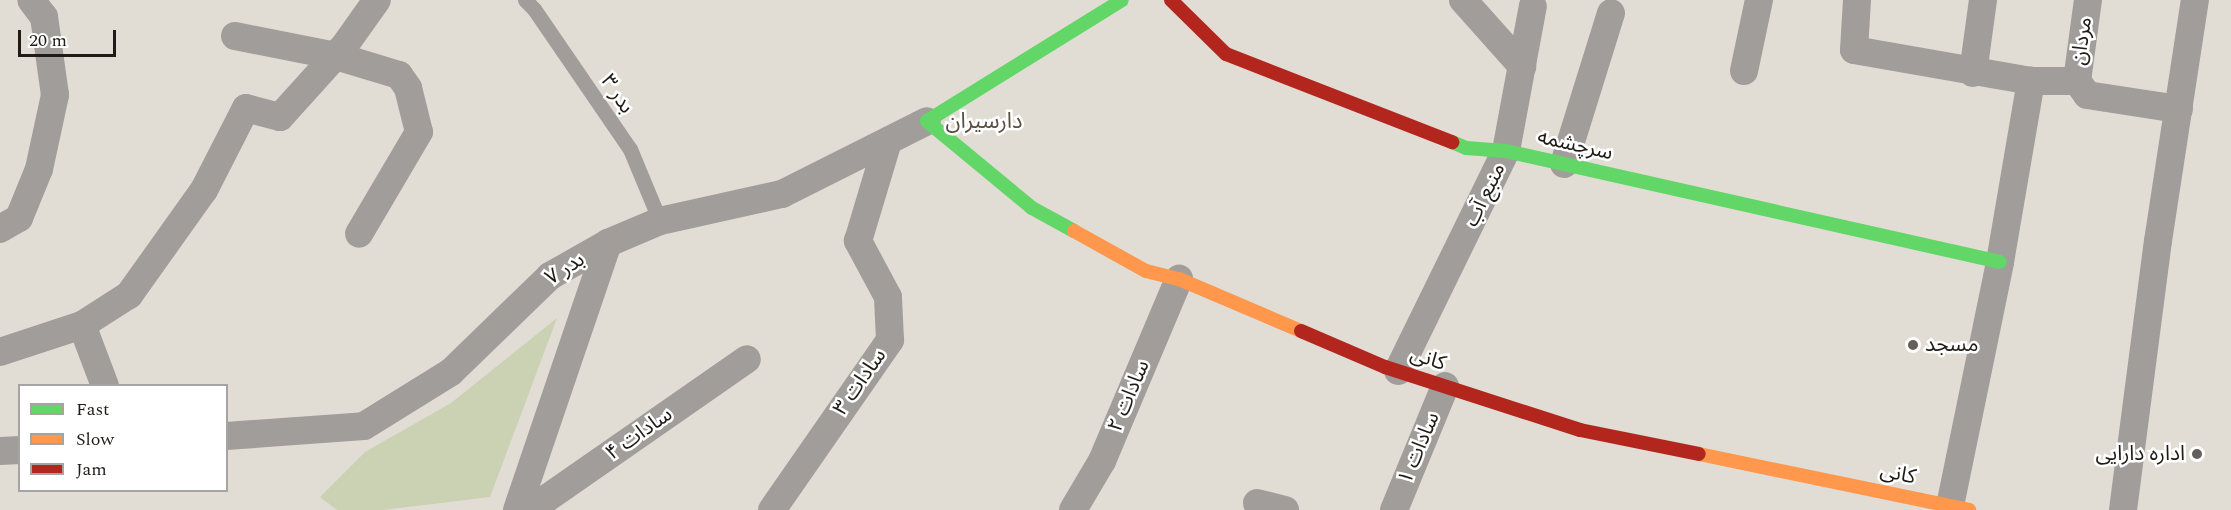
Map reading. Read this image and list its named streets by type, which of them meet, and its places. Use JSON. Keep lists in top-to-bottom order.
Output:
{
  "streets": {
    "street": [
      "مردان",
      "سرچشمه",
      "منبع آب",
      "بدر ۷",
      "کانی",
      "سادات ۳",
      "سادات ۲",
      "سادات ۴",
      "سادات ۱"
    ],
    "lane": ["بدر ۳"]
  },
  "crossings": [
    ["بدر ۳", "بدر ۷"],
    ["سرچشمه", "منبع آب"],
    ["منبع آب", "کانی"],
    ["بدر ۷", "کانی"],
    ["بدر ۷", "سادات ۳"],
    ["کانی", "سادات ۲"],
    ["کانی", "سادات ۱"]
  ],
  "districts": ["دارسیران"],
  "places": ["مسجد", "اداره دارایی"],
  "legend": ["Fast", "Slow", "Jam"],
  "scale_bar": "20 m"
}
